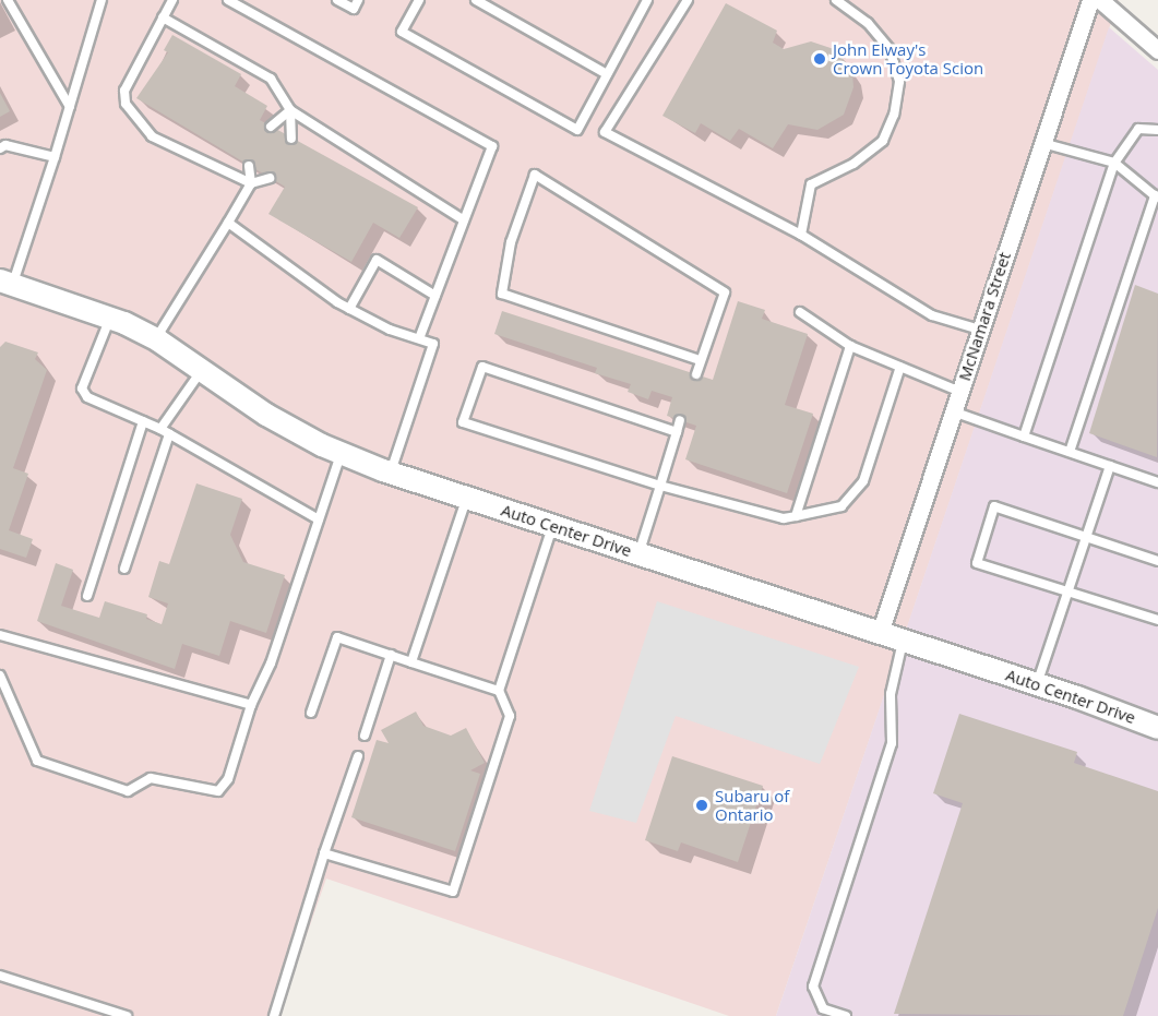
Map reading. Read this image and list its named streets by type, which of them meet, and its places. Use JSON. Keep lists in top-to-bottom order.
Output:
{
  "streets": {
    "street": ["McNamara Street", "Auto Center Drive"]
  },
  "crossings": [
    ["McNamara Street", "Auto Center Drive"]
  ],
  "places": ["John Elway's Crown Toyota Scion", "Subaru of Ontario"]
}
